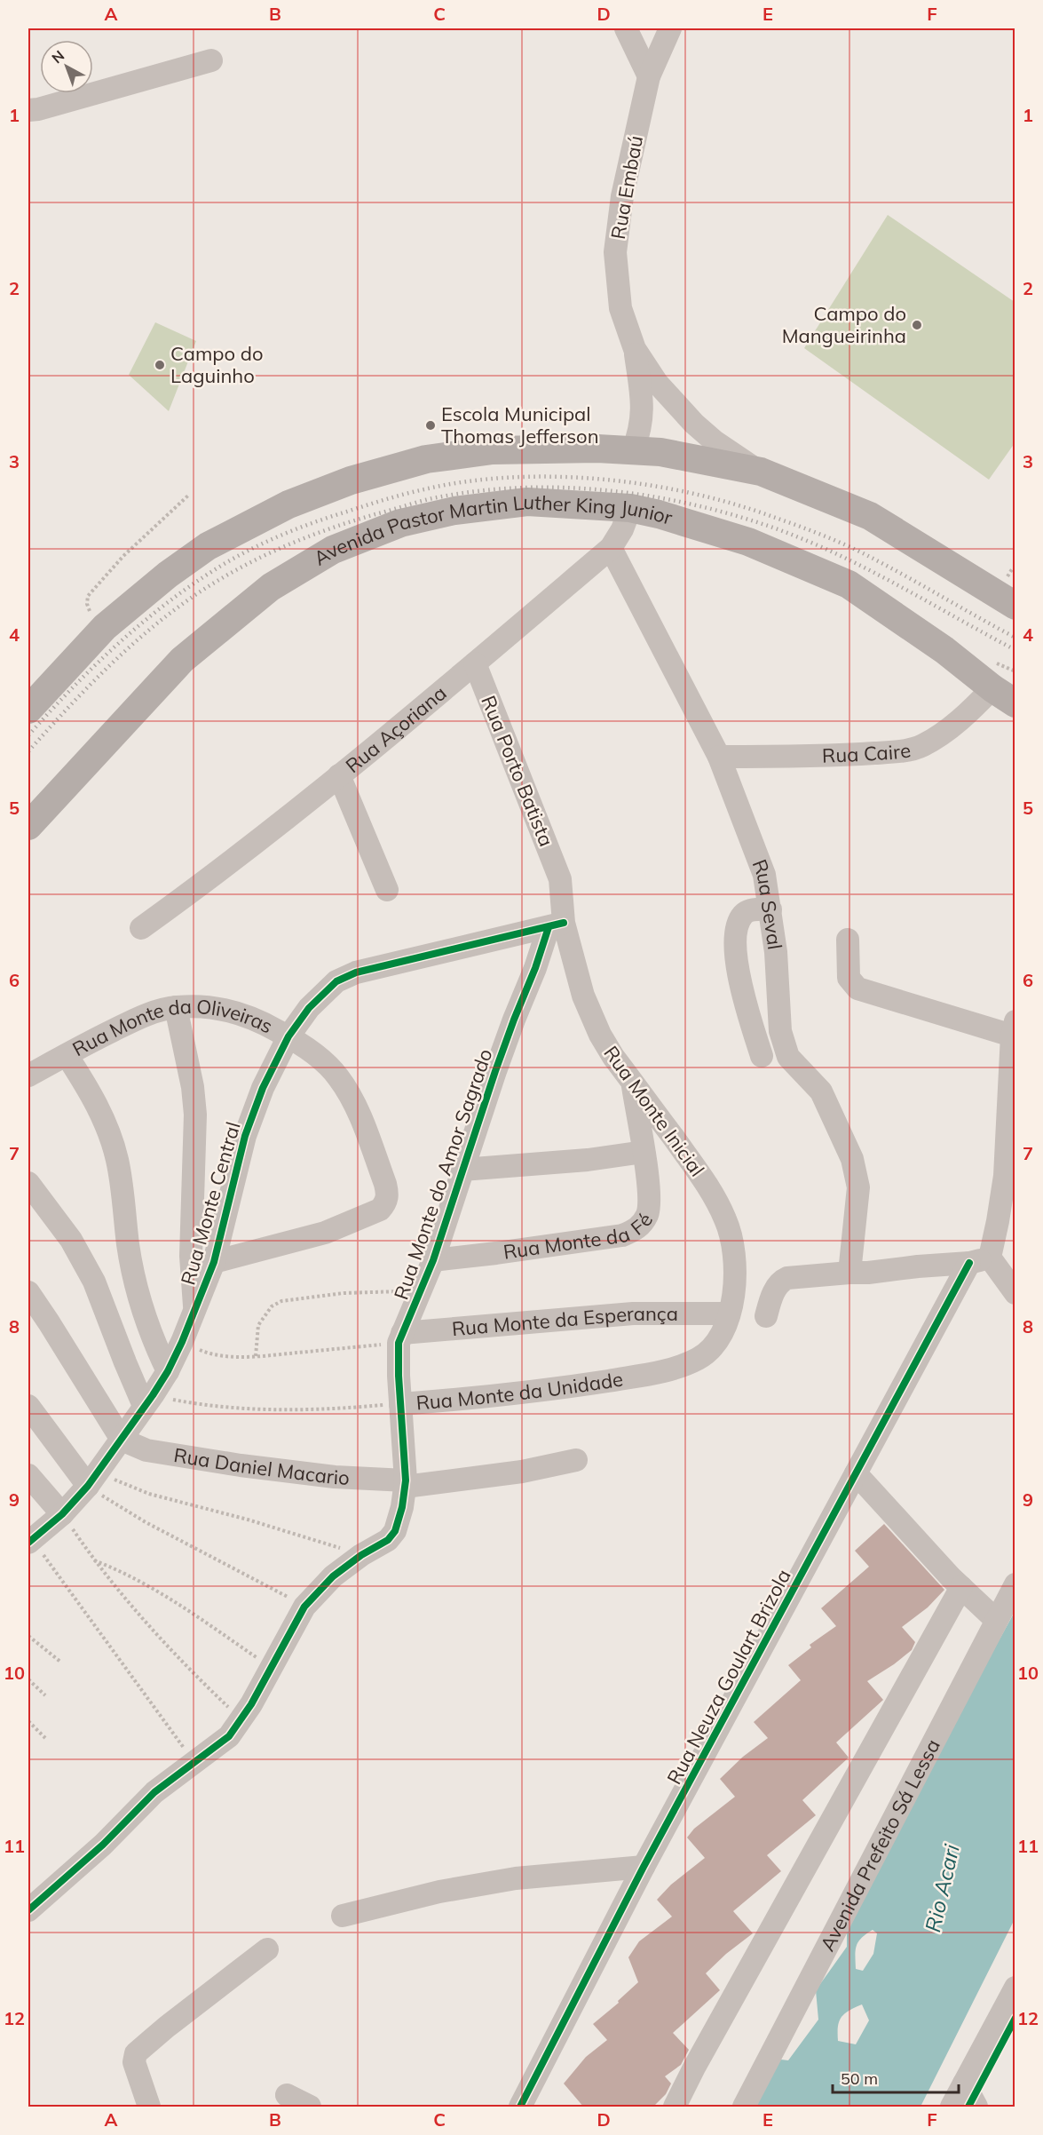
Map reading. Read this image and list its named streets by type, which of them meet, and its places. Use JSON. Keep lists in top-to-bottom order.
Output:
{
  "streets": {
    "main road": ["Avenida Pastor Martin Luther King Junior"],
    "street": [
      "Rua Embaú",
      "Rua Açoriana",
      "Rua Caire",
      "Rua Porto Batista",
      "Rua Seval",
      "Rua Monte da Oliveiras",
      "Rua Monte Inicial",
      "Rua Monte do Amor Sagrado",
      "Rua Monte Central",
      "Rua Monte da Fé",
      "Rua Monte da Esperança",
      "Rua Monte da Unidade",
      "Rua Daniel Macario",
      "Rua Neuza Goulart Brizola",
      "Avenida Prefeito Sá Lessa"
    ]
  },
  "crossings": [
    ["Avenida Pastor Martin Luther King Junior", "Rua Açoriana"],
    ["Avenida Pastor Martin Luther King Junior", "Rua Caire"],
    ["Rua Açoriana", "Rua Porto Batista"],
    ["Rua Açoriana", "Rua Seval"],
    ["Rua Caire", "Rua Seval"],
    ["Rua Porto Batista", "Rua Monte Inicial"],
    ["Rua Monte da Oliveiras", "Rua Monte Central"],
    ["Rua Monte Inicial", "Rua Monte do Amor Sagrado"],
    ["Rua Monte Inicial", "Rua Monte Central"],
    ["Rua Monte Inicial", "Rua Monte da Fé"],
    ["Rua Monte Inicial", "Rua Monte da Esperança"],
    ["Rua Monte Inicial", "Rua Monte da Unidade"],
    ["Rua Monte do Amor Sagrado", "Rua Monte Central"],
    ["Rua Monte do Amor Sagrado", "Rua Monte da Fé"],
    ["Rua Monte do Amor Sagrado", "Rua Monte da Esperança"],
    ["Rua Monte do Amor Sagrado", "Rua Monte da Unidade"],
    ["Rua Monte do Amor Sagrado", "Rua Daniel Macario"],
    ["Rua Monte Central", "Rua Monte da Unidade"],
    ["Rua Monte Central", "Rua Daniel Macario"]
  ],
  "water": ["Rio Acari"],
  "places": ["Campo do Mangueirinha", "Campo do Laguinho", "Escola Municipal Thomas Jefferson"],
  "scale_bar": "50 m",
  "north": "top left",
  "grid": {
    "columns": [
      "A",
      "B",
      "C",
      "D",
      "E",
      "F"
    ],
    "rows": [
      "1",
      "2",
      "3",
      "4",
      "5",
      "6",
      "7",
      "8",
      "9",
      "10",
      "11",
      "12"
    ]
  }
}
